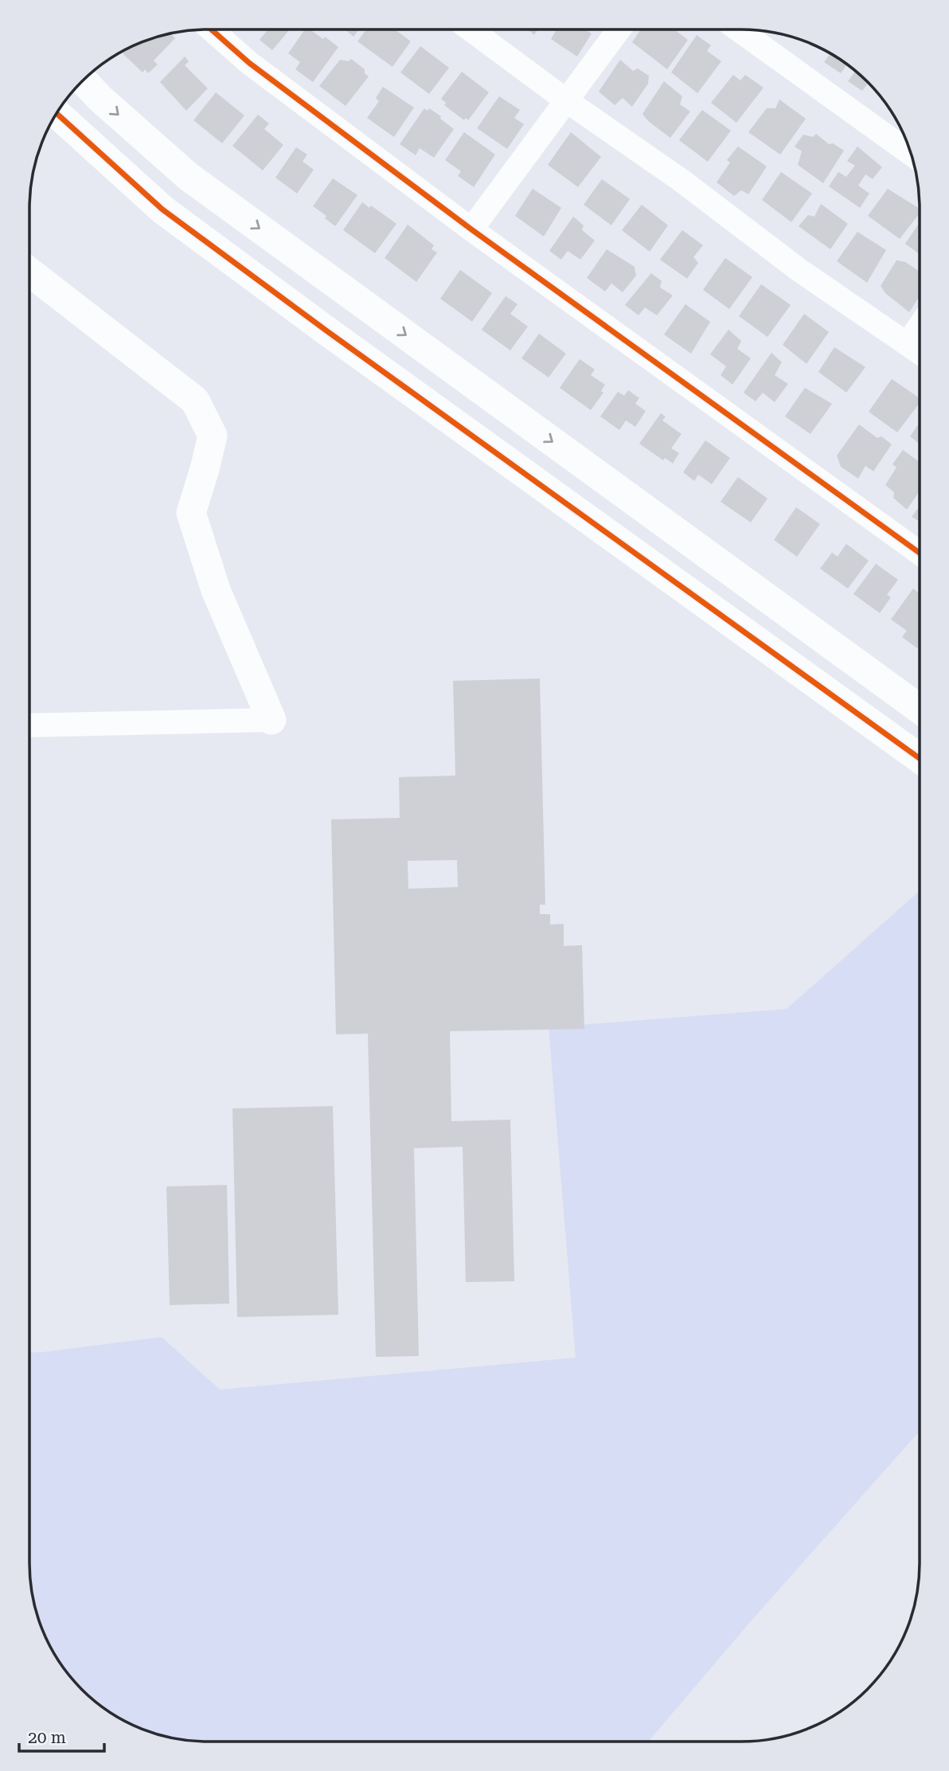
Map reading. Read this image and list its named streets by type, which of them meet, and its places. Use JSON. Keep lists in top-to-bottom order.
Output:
{
  "scale_bar": "20 m"
}
